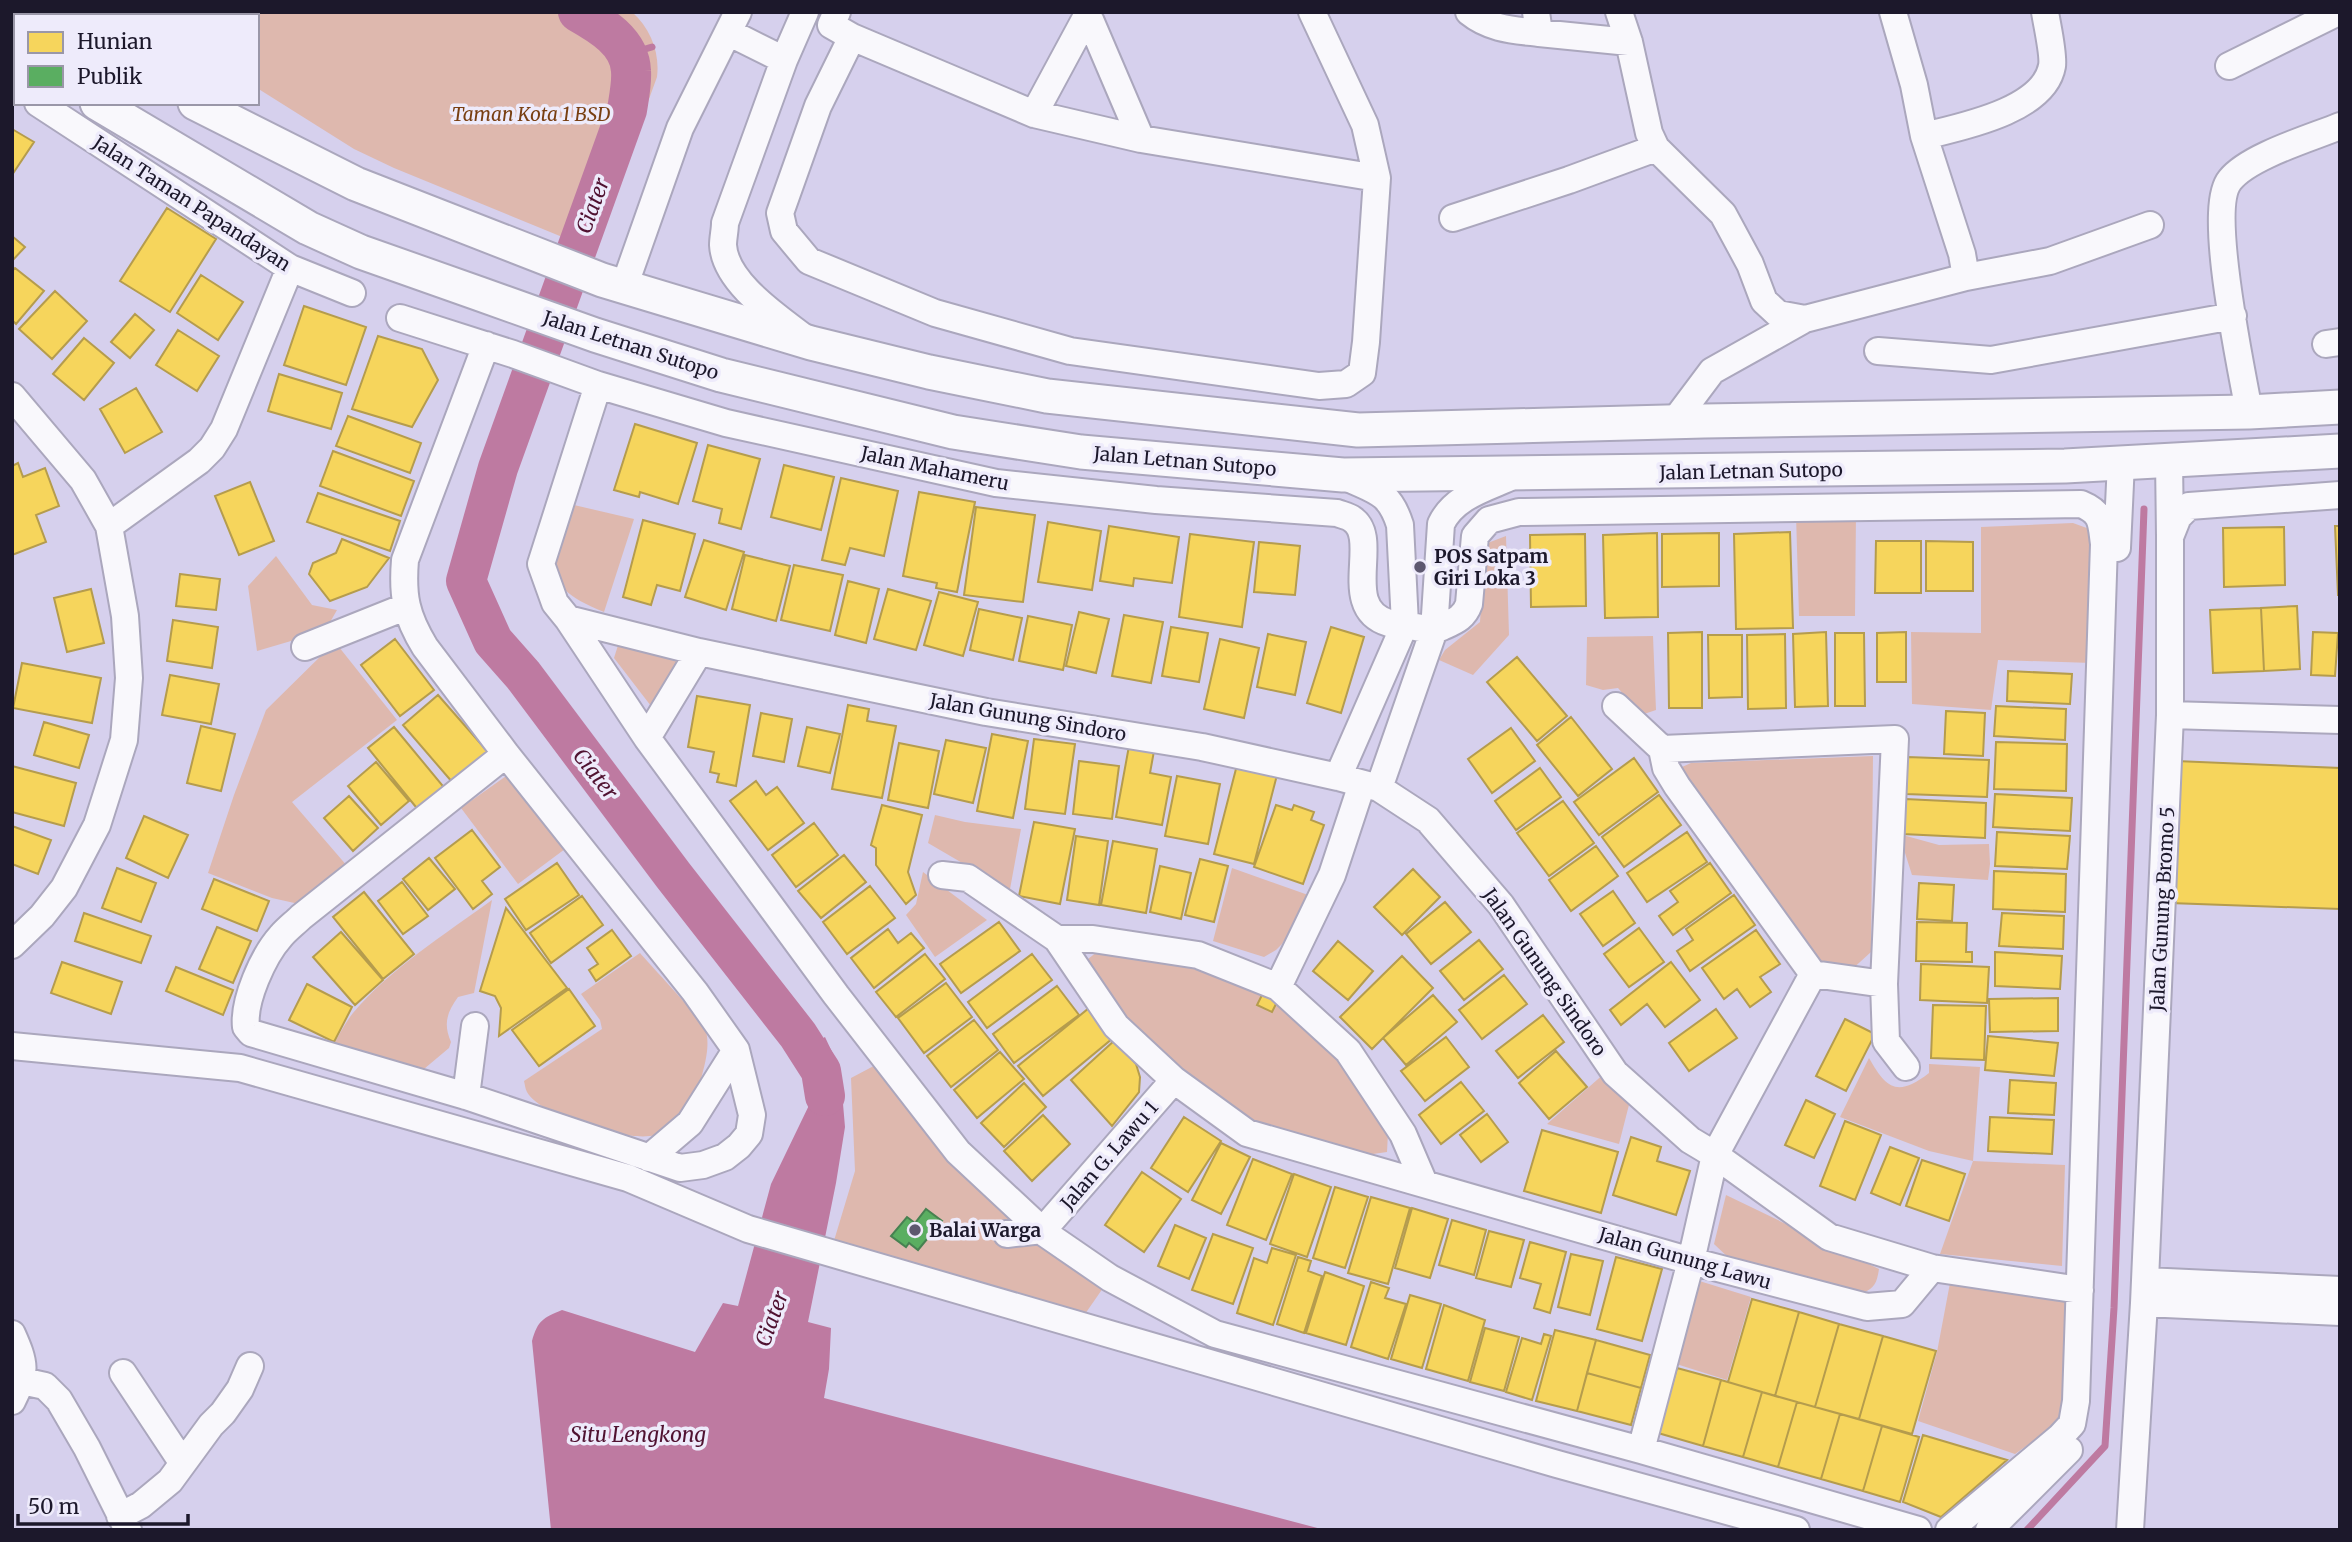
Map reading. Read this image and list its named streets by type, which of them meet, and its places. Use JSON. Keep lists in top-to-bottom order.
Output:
{
  "streets": {
    "main road": ["Jalan Letnan Sutopo"],
    "street": [
      "Jalan Taman Papandayan",
      "Jalan Mahameru",
      "Jalan Gunung Sindoro",
      "Jalan Gunung Bromo 5",
      "Jalan G. Lawu 1",
      "Jalan Gunung Lawu"
    ]
  },
  "crossings": [
    ["Jalan Letnan Sutopo", "Jalan Gunung Bromo 5"],
    ["Jalan Gunung Sindoro", "Jalan Gunung Lawu"],
    ["Jalan G. Lawu 1", "Jalan Gunung Lawu"]
  ],
  "water": ["Ciater", "Situ Lengkong"],
  "parks": ["Taman Kota 1 BSD"],
  "places": ["POS Satpam Giri Loka 3", "Balai Warga"],
  "legend": ["Hunian", "Publik"],
  "scale_bar": "50 m"
}
